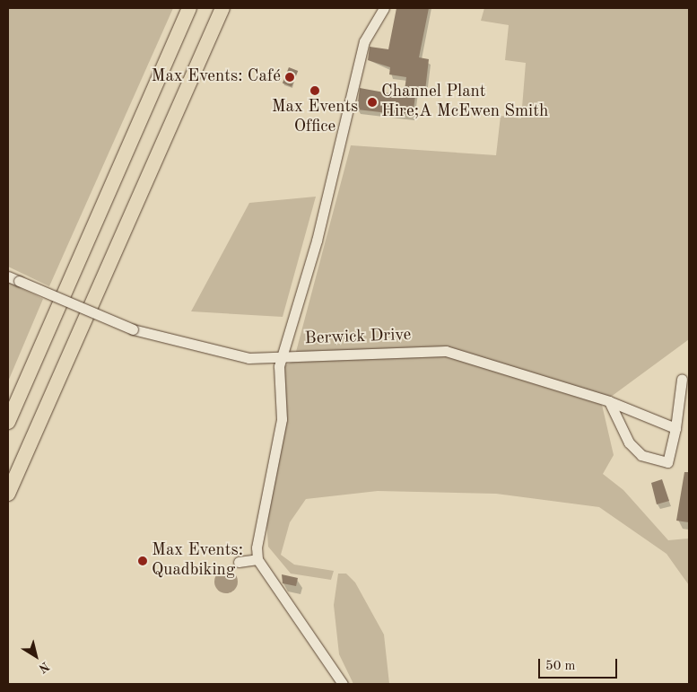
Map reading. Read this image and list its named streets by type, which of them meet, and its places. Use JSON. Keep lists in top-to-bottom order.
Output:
{
  "streets": {
    "street": ["Berwick Drive"]
  },
  "places": [
    "Max Events: Café",
    "Max Events Office",
    "Channel Plant Hire;A McEwen Smith",
    "Max Events: Quadbiking"
  ],
  "scale_bar": "50 m",
  "north": "bottom right"
}
